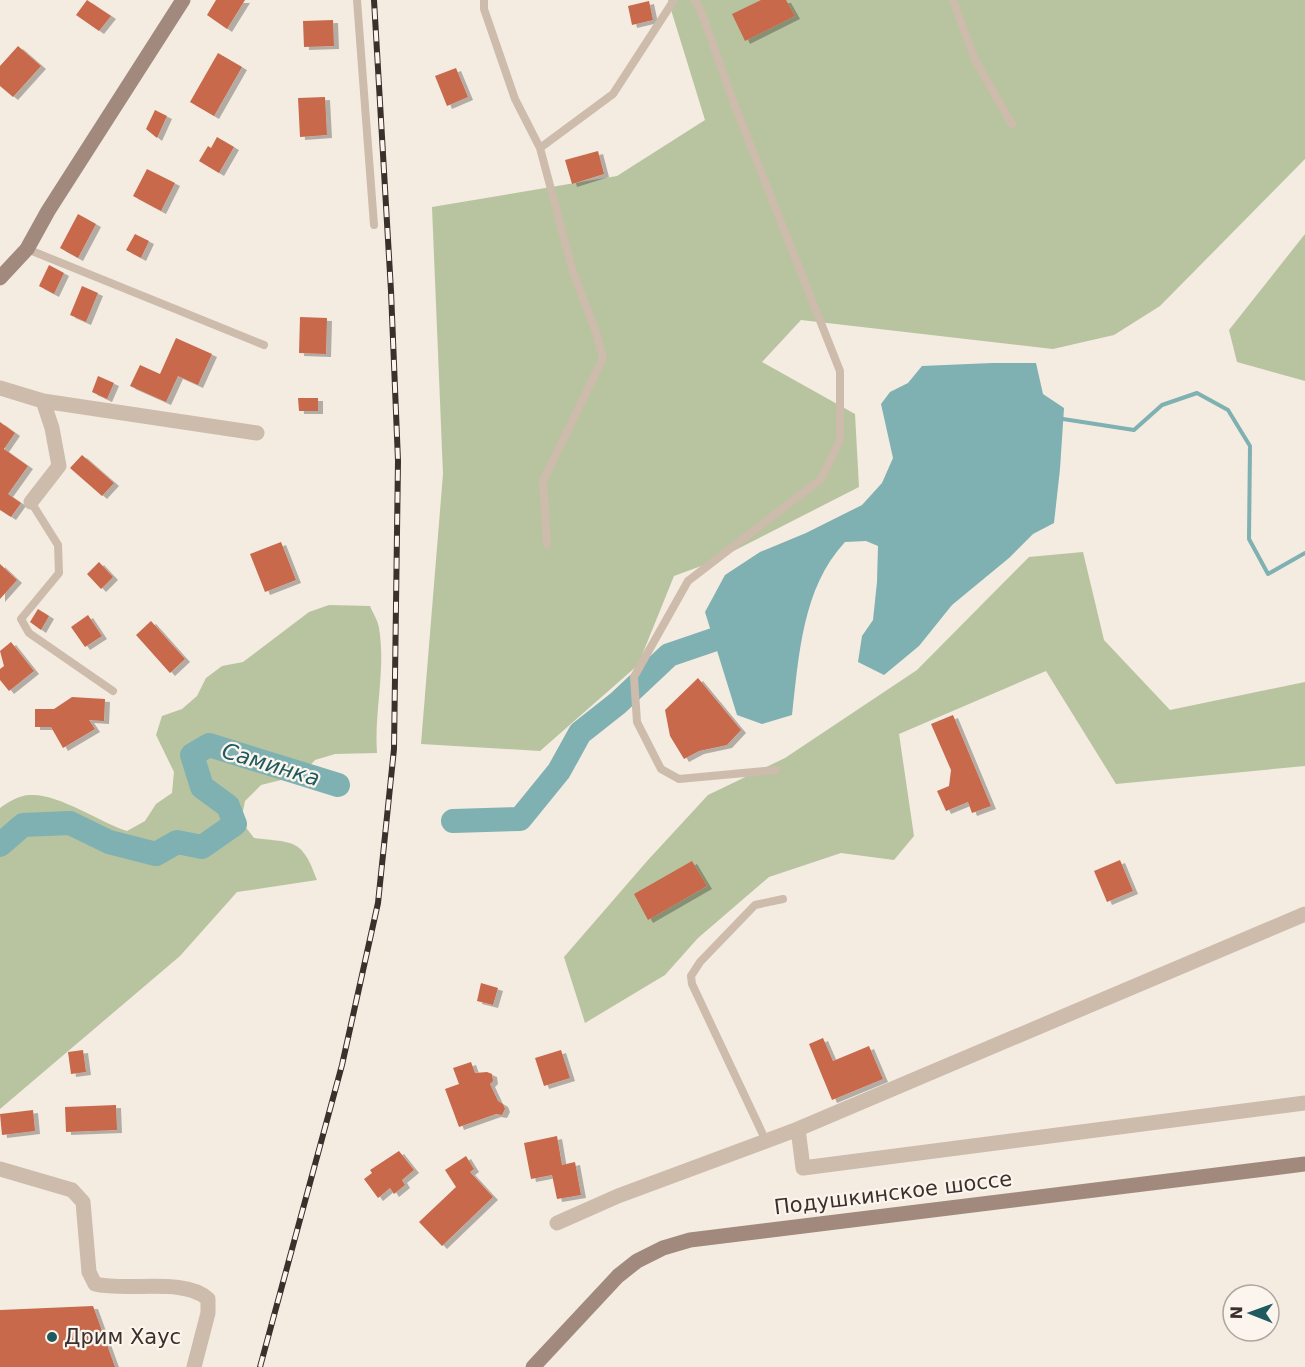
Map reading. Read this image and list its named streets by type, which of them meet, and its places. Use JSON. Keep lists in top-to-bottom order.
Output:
{
  "streets": {
    "main road": ["Подушкинское шоссе"]
  },
  "water": ["Саминка"],
  "places": ["Дрим Хаус"],
  "north": "left"
}
